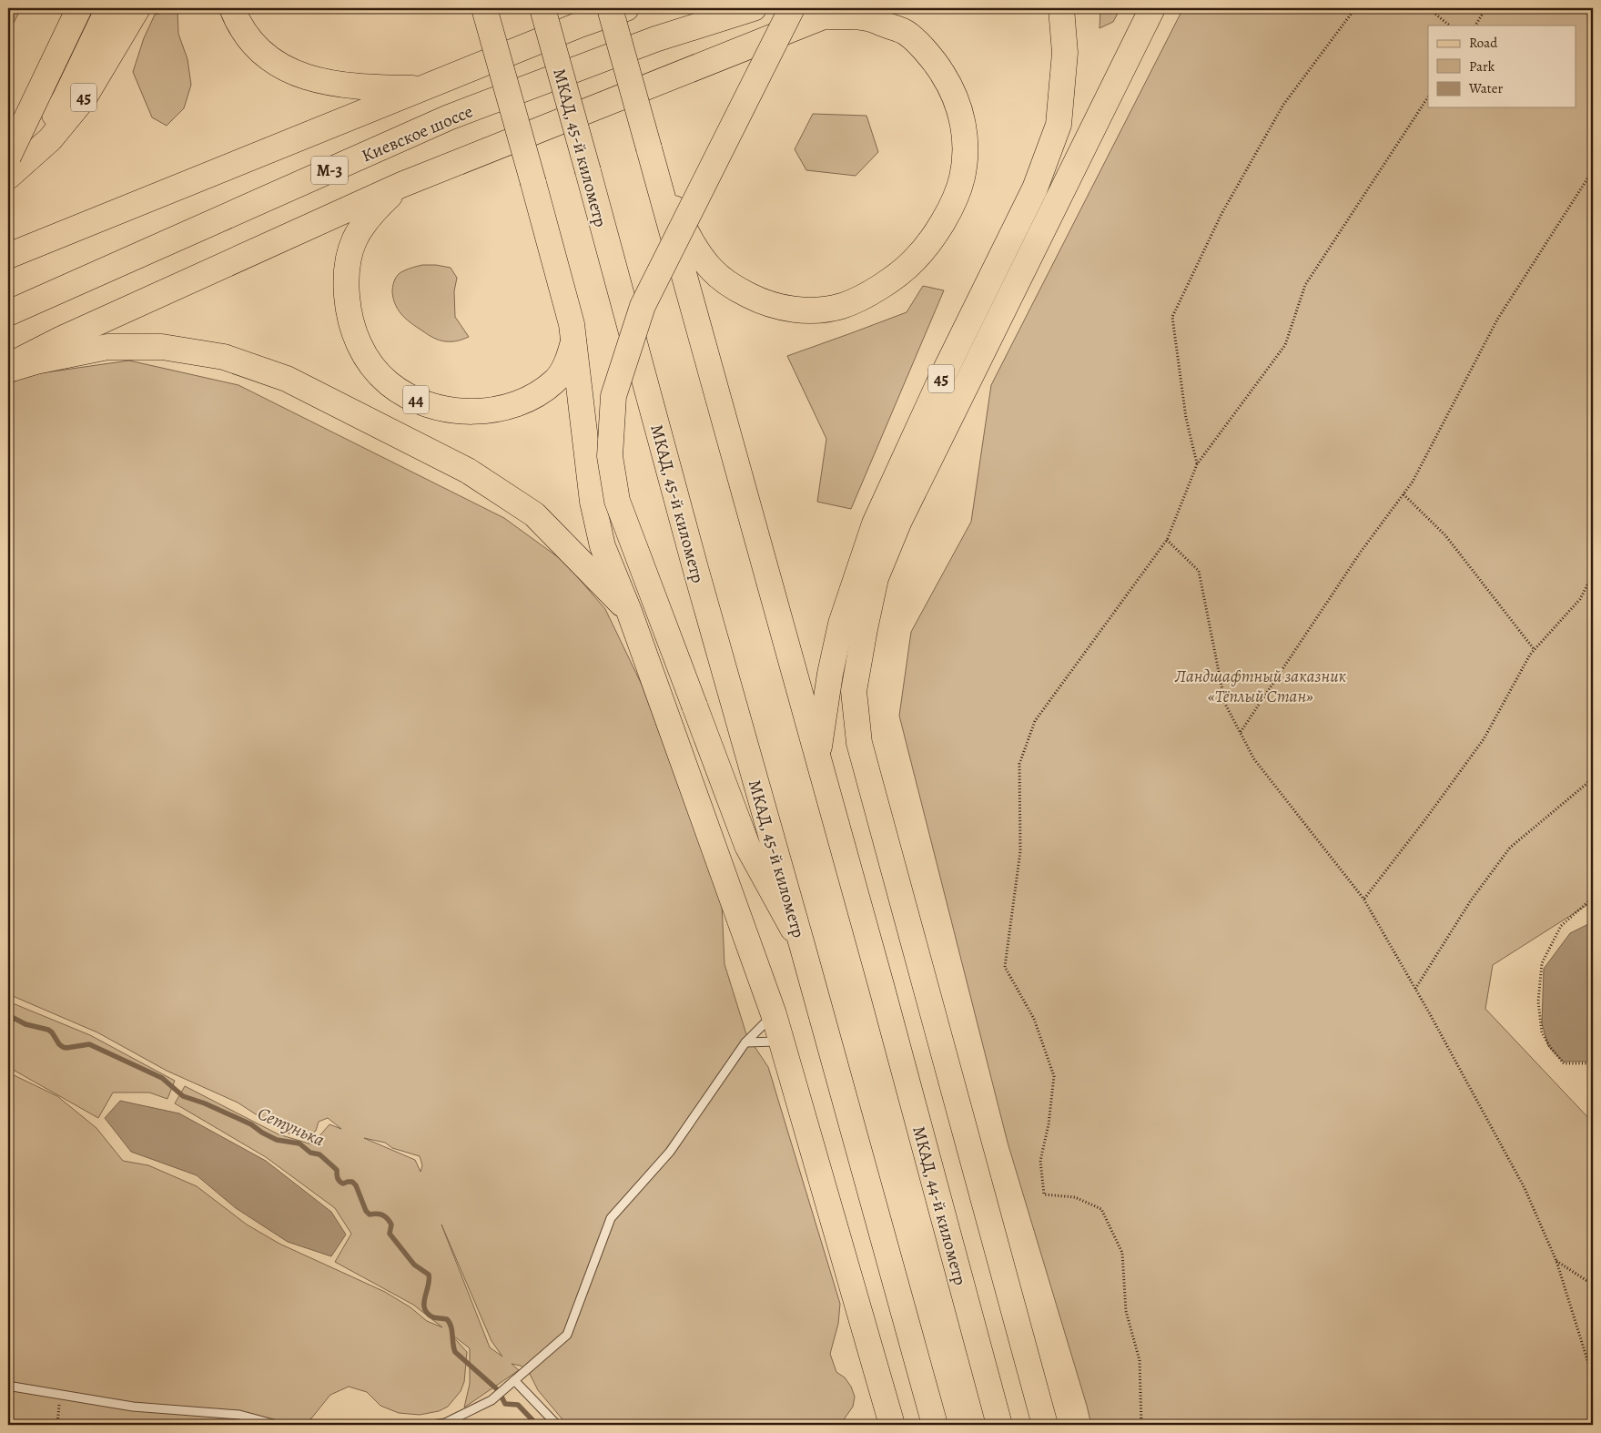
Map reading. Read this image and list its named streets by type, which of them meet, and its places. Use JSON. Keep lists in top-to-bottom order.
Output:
{
  "streets": {
    "main road": [
      "45",
      "Киевское шоссе",
      "МКАД, 45-й километр",
      "М-3",
      "44",
      "МКАД, 44-й километр"
    ]
  },
  "crossings": [
    ["45", "МКАД, 44-й километр"]
  ],
  "water": ["Сетунька"],
  "parks": ["Ландшафтный заказник «Тёплый Стан»"],
  "legend": ["Road", "Park", "Water"]
}
